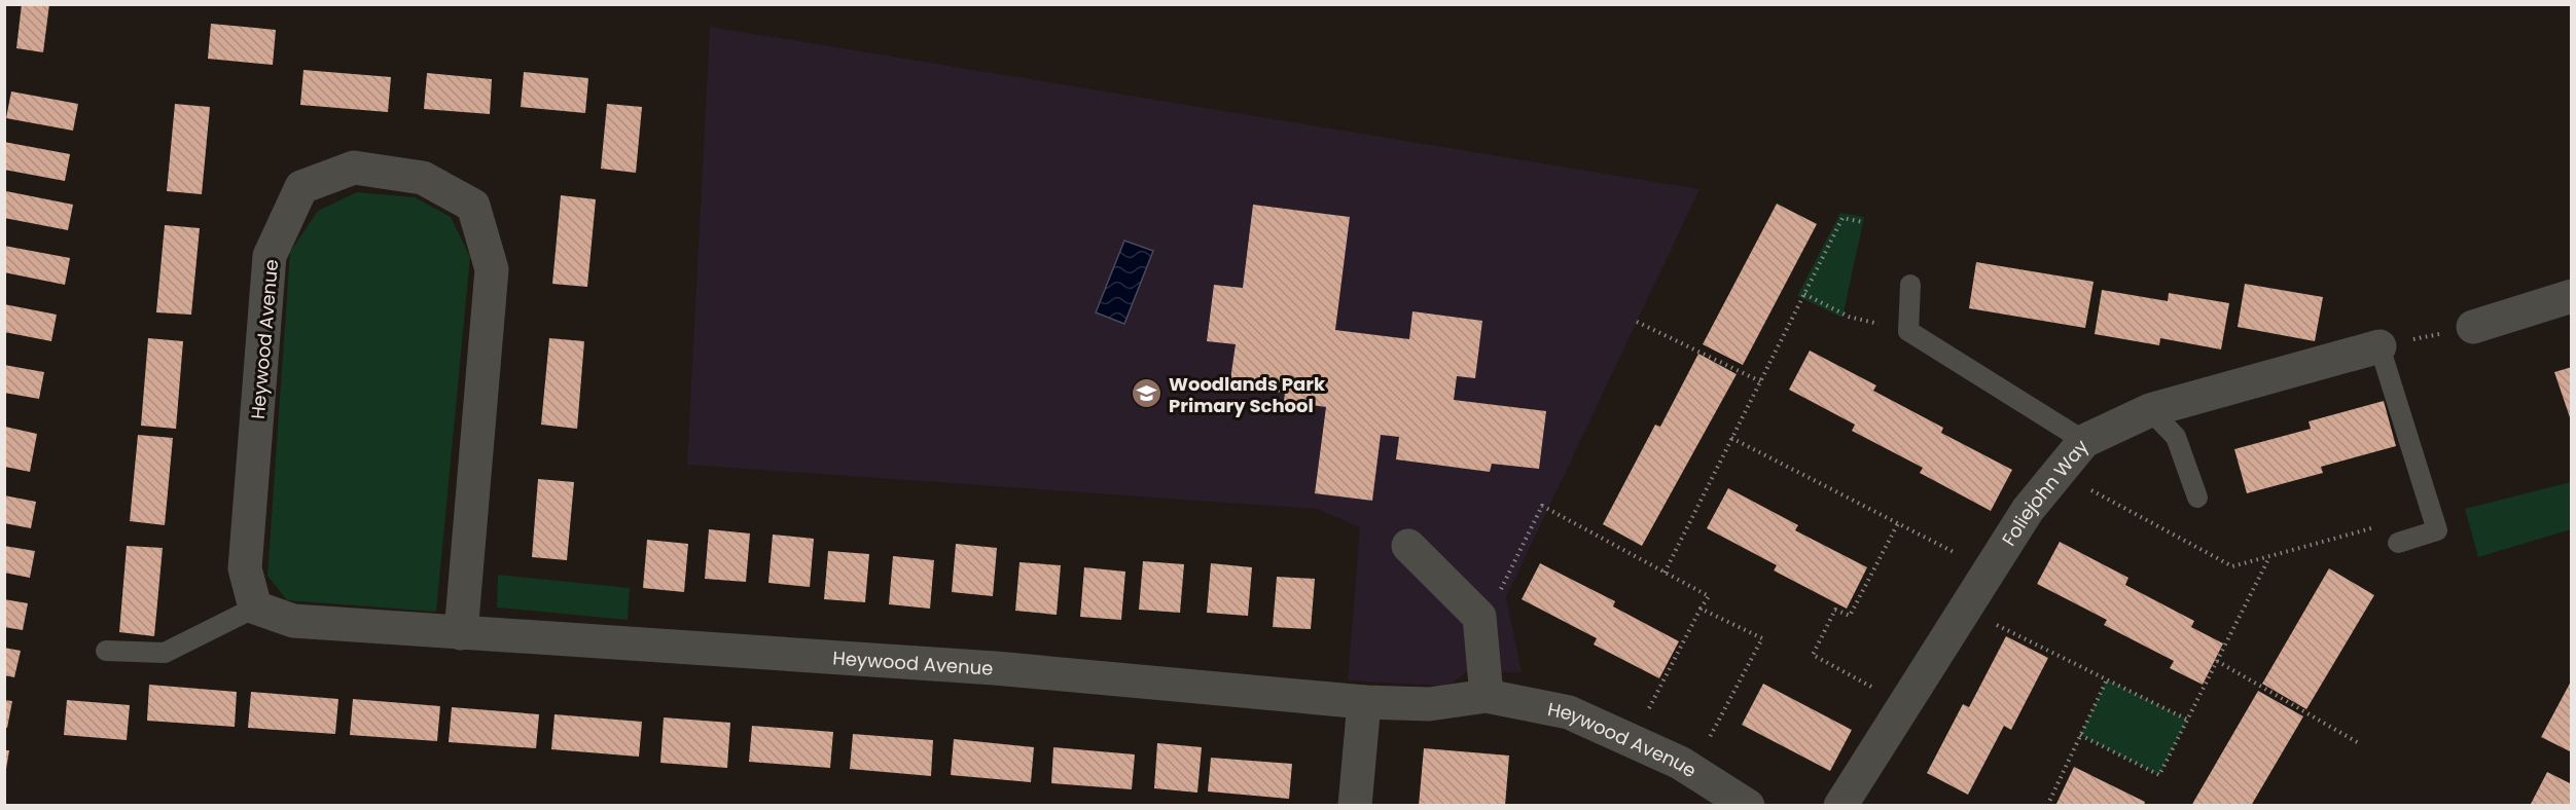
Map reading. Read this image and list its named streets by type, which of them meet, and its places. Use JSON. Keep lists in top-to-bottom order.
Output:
{
  "streets": {
    "street": ["Heywood Avenue", "Foliejohn Way"]
  },
  "places": {
    "school or university": ["Woodlands Park Primary School"]
  }
}
